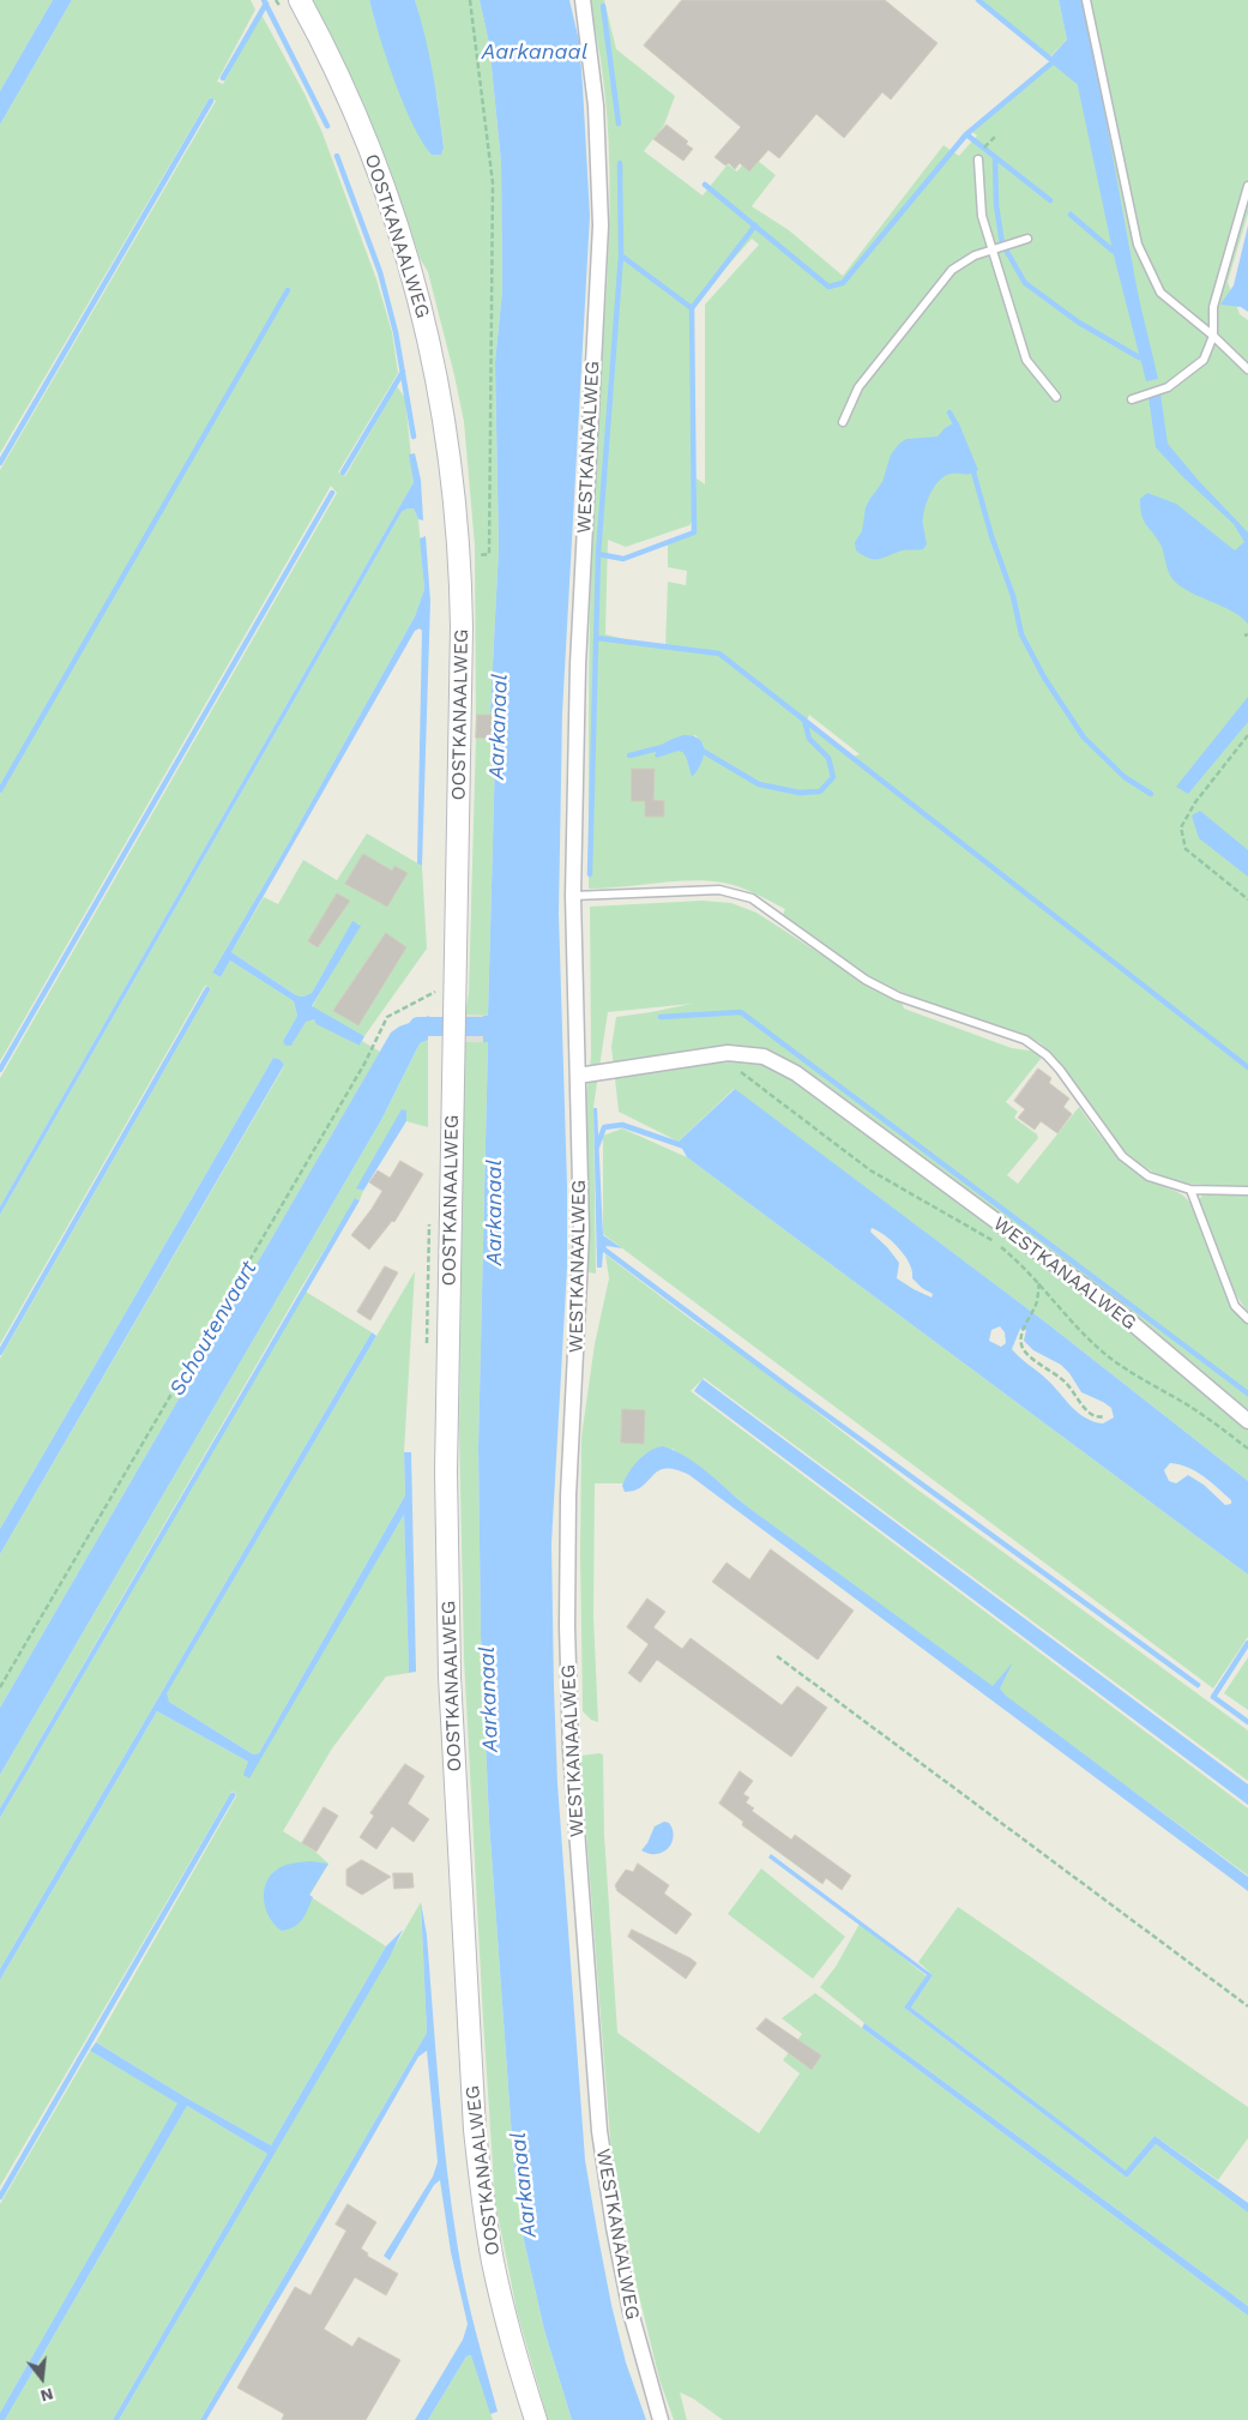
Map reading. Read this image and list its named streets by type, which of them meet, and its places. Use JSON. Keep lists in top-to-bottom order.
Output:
{
  "streets": {
    "main road": ["OOSTKANAALWEG"],
    "street": ["WESTKANAALWEG"]
  },
  "water": ["Aarkanaal", "Schoutenvaart"],
  "north": "bottom"
}
